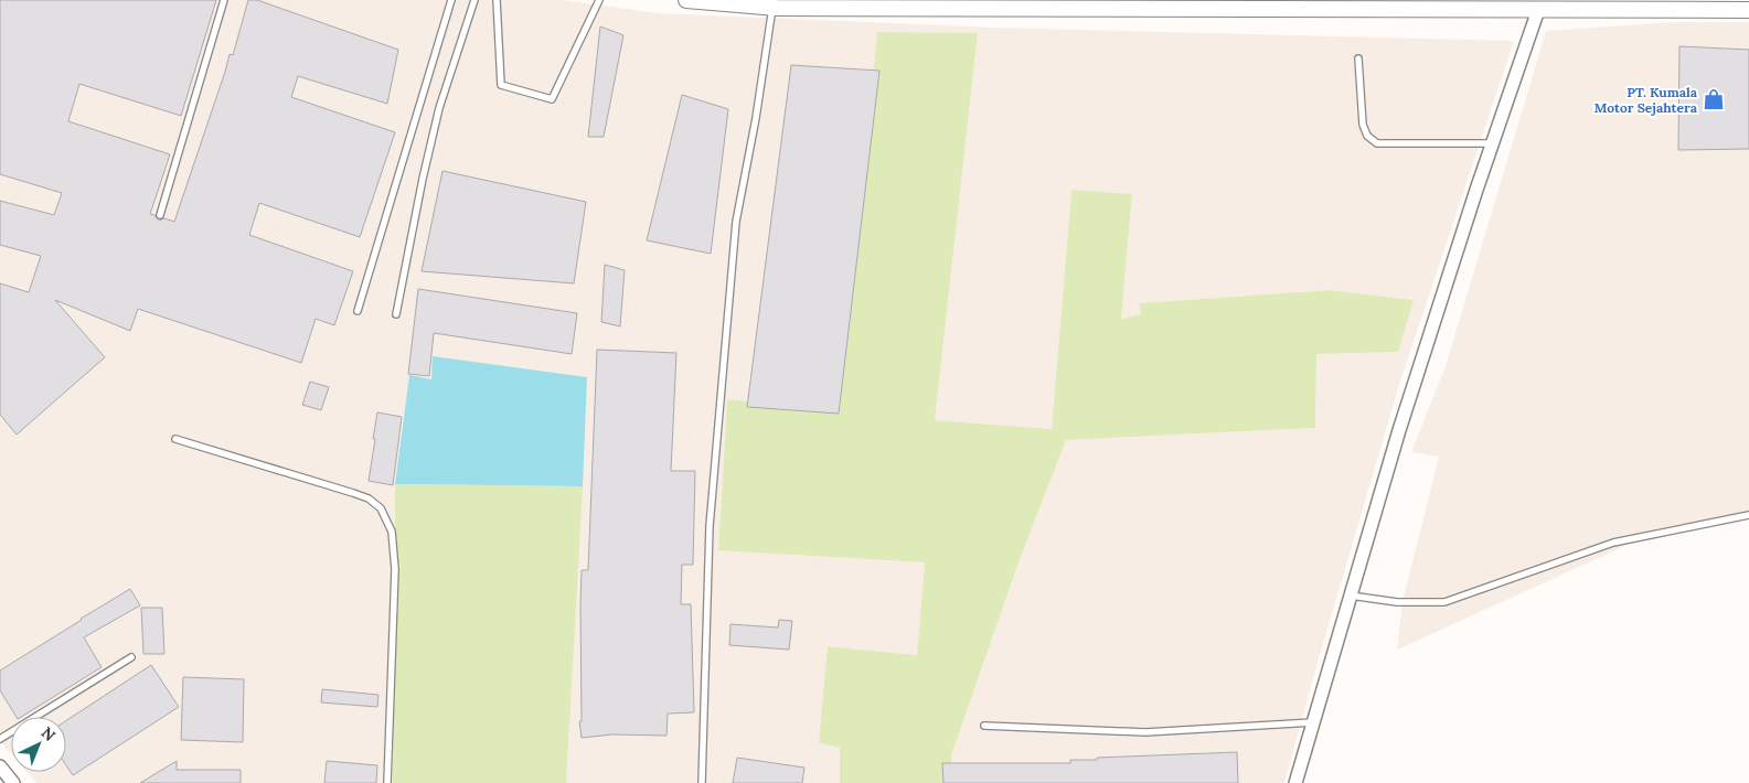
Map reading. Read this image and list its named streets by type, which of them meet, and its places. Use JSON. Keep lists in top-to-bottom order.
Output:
{
  "places": {
    "shop": ["PT. Kumala Motor Sejahtera"]
  },
  "north": "top right"
}
